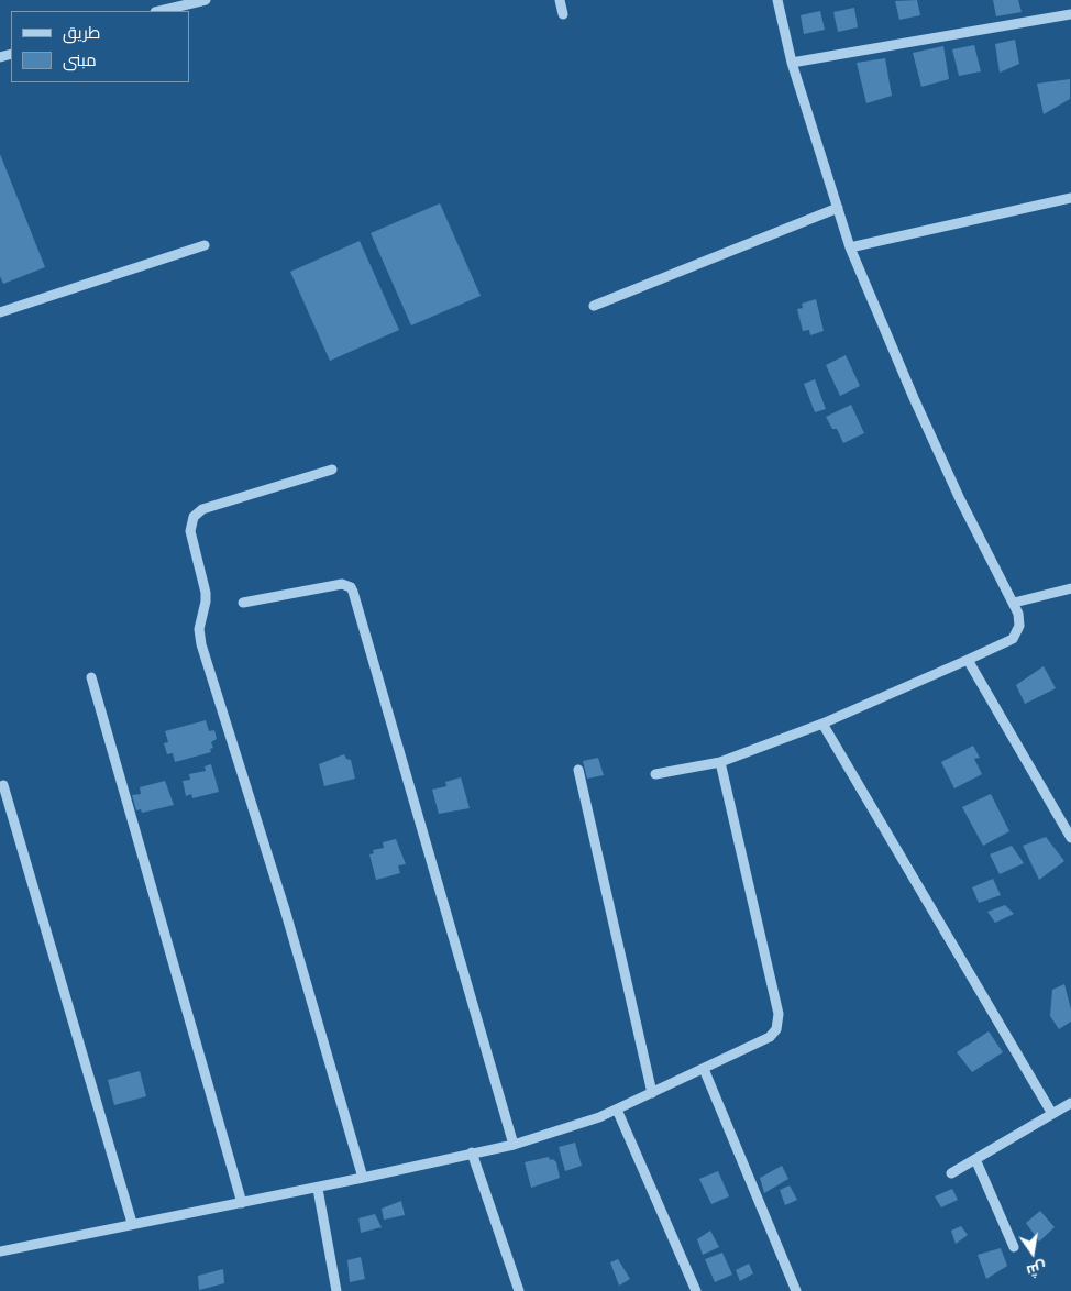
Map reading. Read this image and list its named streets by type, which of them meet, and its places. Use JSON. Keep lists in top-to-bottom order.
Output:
{
  "legend": ["طريق", "مبنى"],
  "north": "bottom"
}
